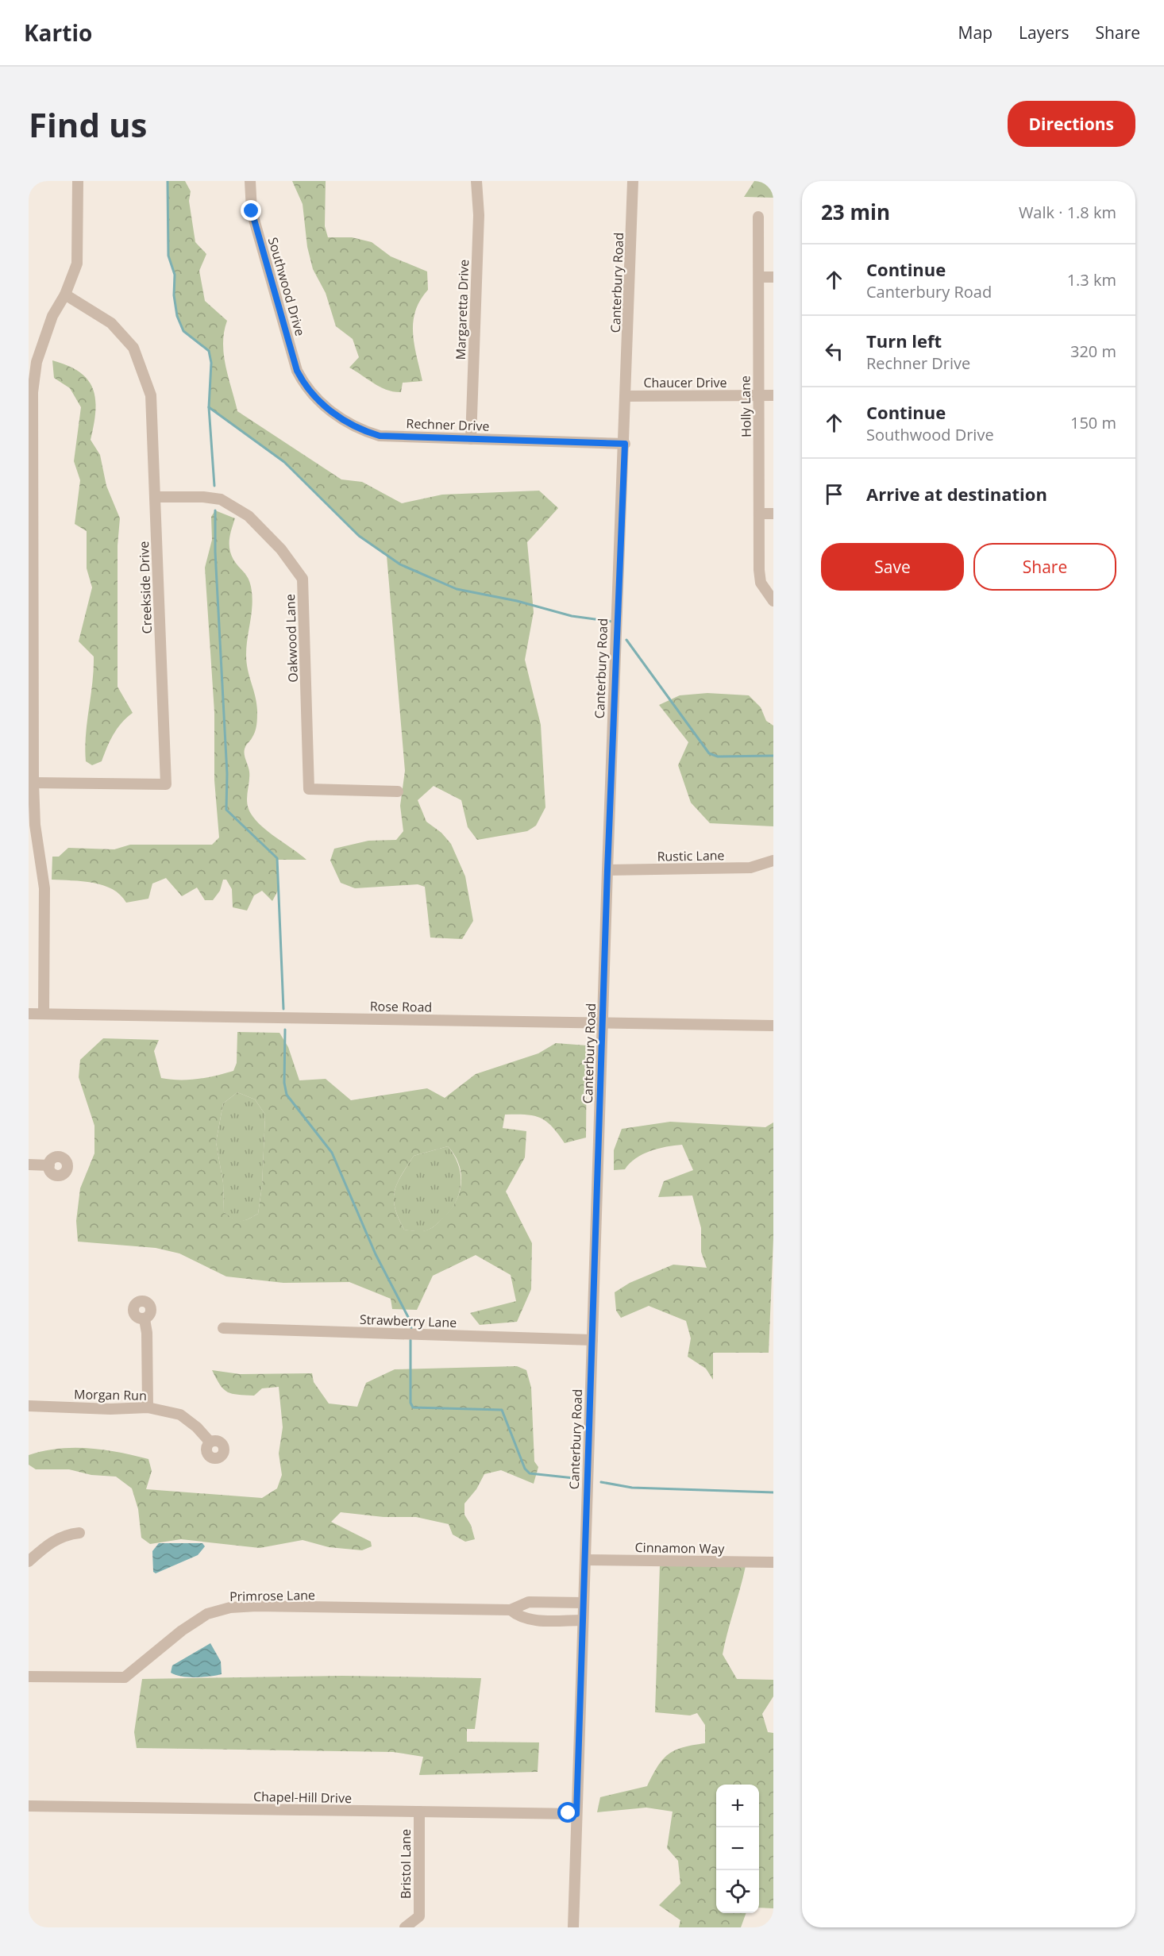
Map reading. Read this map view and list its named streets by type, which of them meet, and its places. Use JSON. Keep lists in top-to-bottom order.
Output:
{
  "streets": {
    "street": [
      "Canterbury Road",
      "Southwood Drive",
      "Margaretta Drive",
      "Chaucer Drive",
      "Holly Lane",
      "Rechner Drive",
      "Creekside Drive",
      "Oakwood Lane",
      "Rustic Lane",
      "Rose Road",
      "Strawberry Lane",
      "Morgan Run",
      "Cinnamon Way",
      "Primrose Lane",
      "Chapel-Hill Drive",
      "Bristol Lane"
    ]
  },
  "crossings": [
    ["Canterbury Road", "Chaucer Drive"],
    ["Canterbury Road", "Rechner Drive"],
    ["Canterbury Road", "Rustic Lane"],
    ["Canterbury Road", "Rose Road"],
    ["Canterbury Road", "Strawberry Lane"],
    ["Canterbury Road", "Cinnamon Way"],
    ["Canterbury Road", "Primrose Lane"],
    ["Canterbury Road", "Chapel-Hill Drive"],
    ["Southwood Drive", "Rechner Drive"],
    ["Margaretta Drive", "Rechner Drive"],
    ["Chaucer Drive", "Holly Lane"],
    ["Creekside Drive", "Oakwood Lane"],
    ["Chapel-Hill Drive", "Bristol Lane"]
  ],
  "page": {
    "header": "Kartio",
    "nav": ["Map", "Layers", "Share"],
    "buttons": [
      "Directions",
      ["Save", "Share"]
    ],
    "title": "Find us",
    "heading": ["23 min", "Walk · 1.8 km"],
    "list": [
      ["Continue", "Canterbury Road", "1.3 km"],
      ["Turn left", "Rechner Drive", "320 m"],
      ["Continue", "Southwood Drive", "150 m"],
      "Arrive at destination"
    ],
    "map_buttons": ["+", "−"]
  }
}
